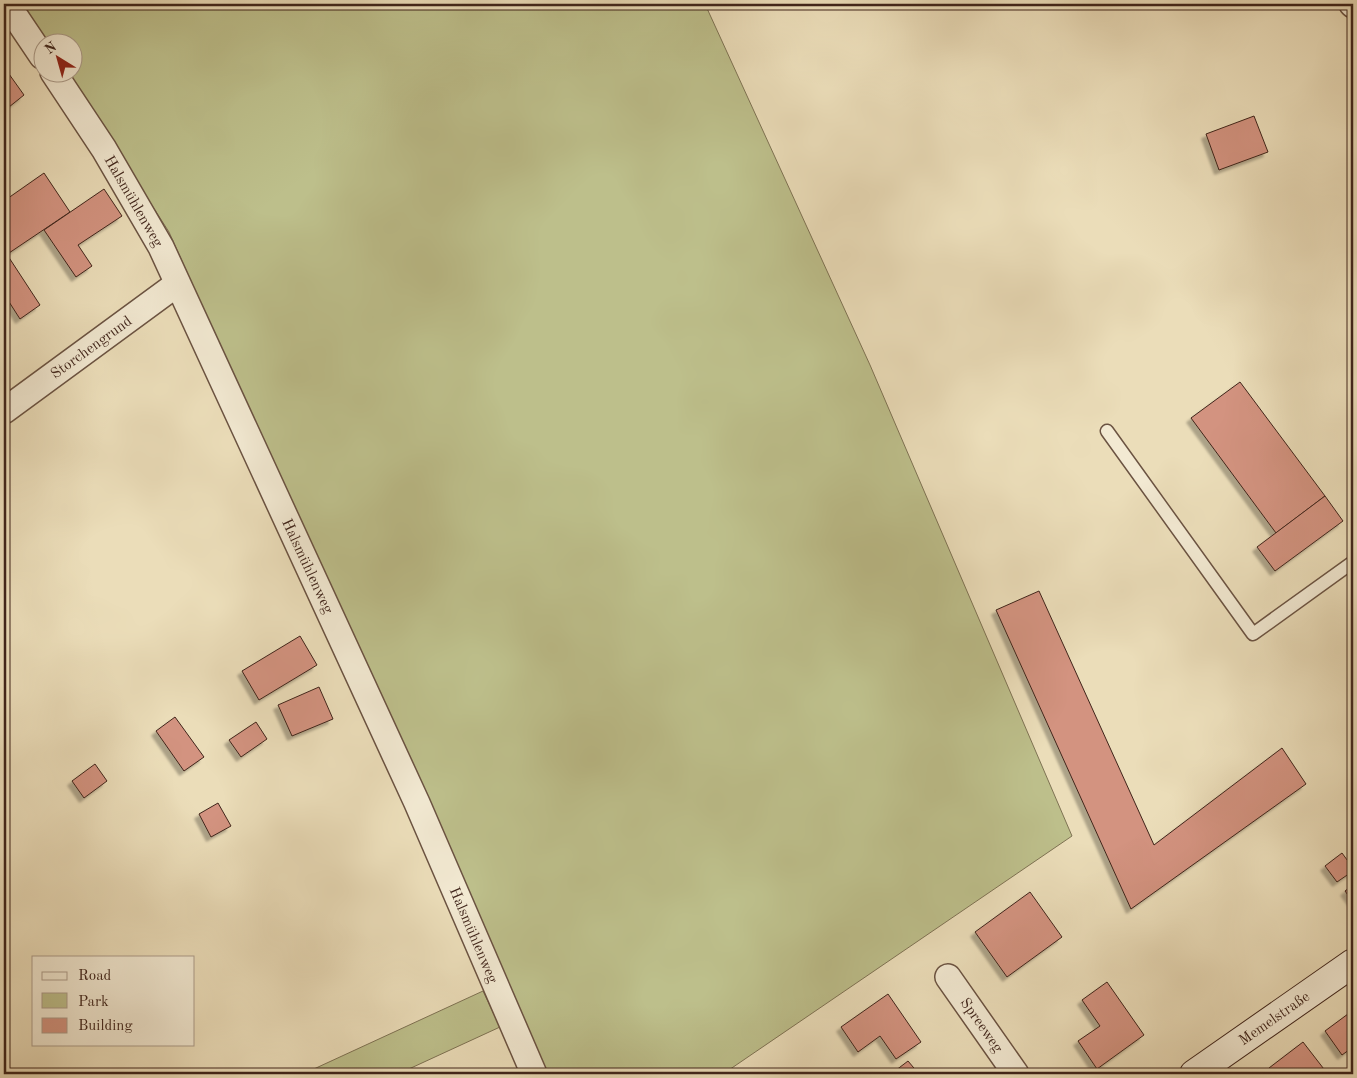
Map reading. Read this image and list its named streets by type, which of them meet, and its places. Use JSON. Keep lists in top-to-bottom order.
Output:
{
  "streets": {
    "street": [
      "Halsmühlenweg",
      "Storchengrund",
      "Memelstraße",
      "Spreeweg"
    ]
  },
  "crossings": [
    ["Halsmühlenweg", "Storchengrund"]
  ],
  "legend": ["Road", "Park", "Building"],
  "north": "top left"
}
